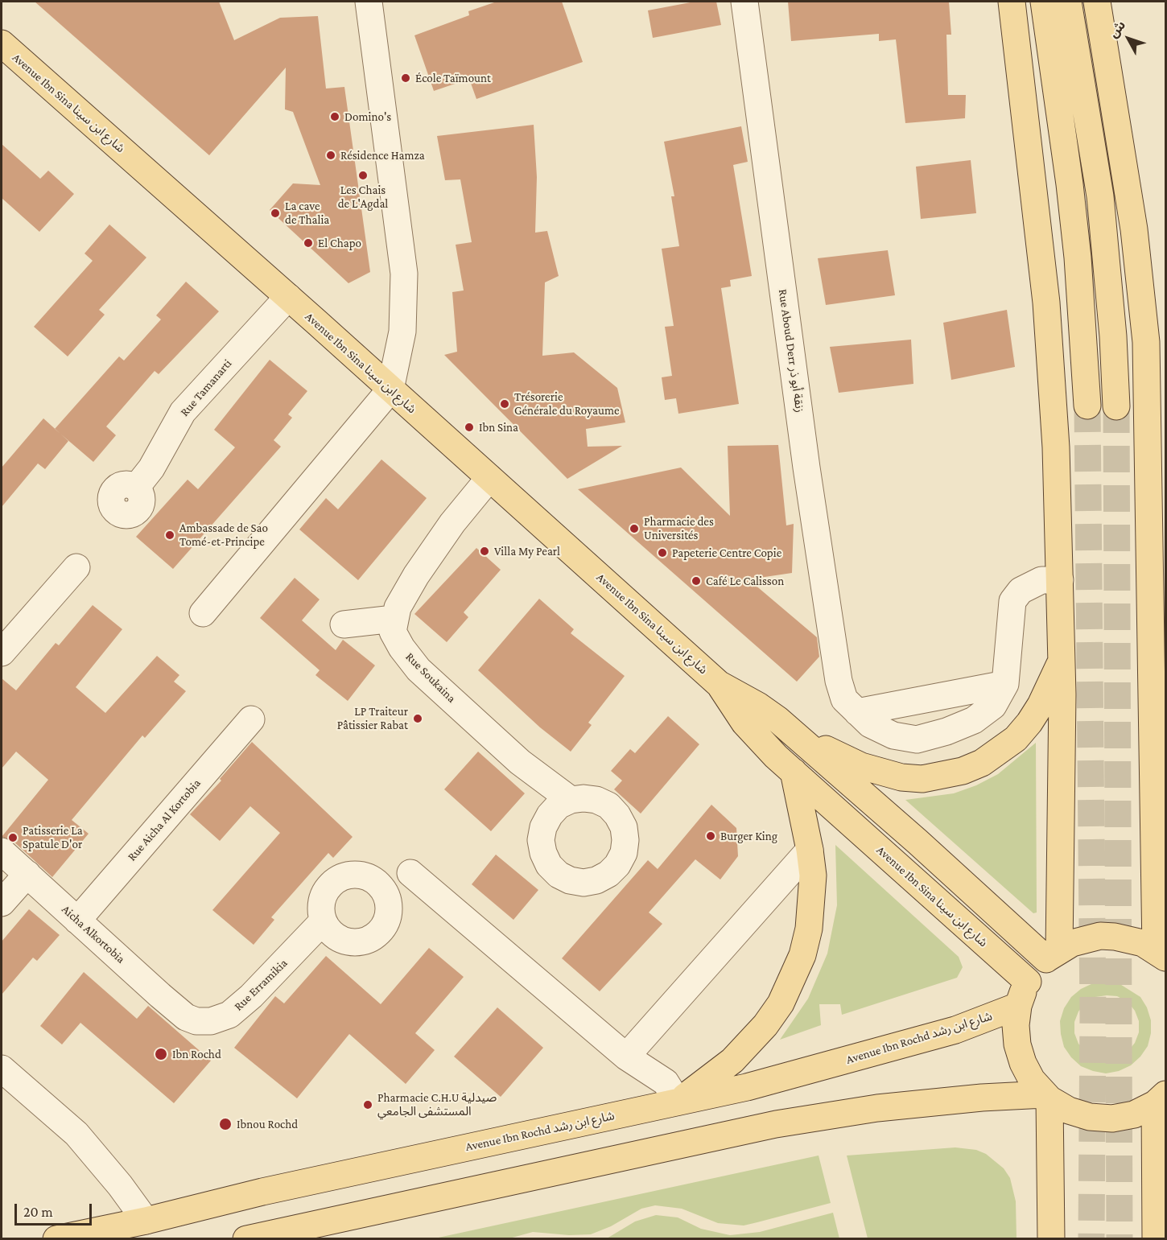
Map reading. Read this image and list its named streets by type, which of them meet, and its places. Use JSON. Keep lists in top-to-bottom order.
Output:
{
  "streets": {
    "main road": ["Avenue Ibn Sina شارع ابن سينا", "Avenue Ibn Rochd شارع ابن رشد"],
    "street": [
      "Rue Aboud Derr زنقة أبو ذر",
      "Rue Tamanarti",
      "Rue Soukaina",
      "Rue Aicha Al Kortobia",
      "Aicha Alkortobia",
      "Rue Erramikia"
    ]
  },
  "crossings": [
    ["Avenue Ibn Sina شارع ابن سينا", "Rue Tamanarti"],
    ["Rue Aicha Al Kortobia", "Aicha Alkortobia"],
    ["Aicha Alkortobia", "Rue Erramikia"]
  ],
  "places": [
    "École Taïmount",
    "Domino's",
    "Résidence Hamza",
    "Les Chais de L'Agdal",
    "La cave de Thalia",
    "El Chapo",
    "Trésorerie Générale du Royaume",
    "Ibn Sina",
    "Pharmacie des Universités",
    "Ambassade de Sao Tomé-et-Principe",
    "Villa My Pearl",
    "Papeterie Centre Copie",
    "Café Le Calisson",
    "LP Traiteur Pâtissier Rabat",
    "Burger King",
    "Patisserie La Spatule D'or",
    "Ibn Rochd",
    "Pharmacie C.H.U صيدلية المستشفى الجامعي",
    "Ibnou Rochd"
  ],
  "scale_bar": "20 m",
  "north": "top left"
}
